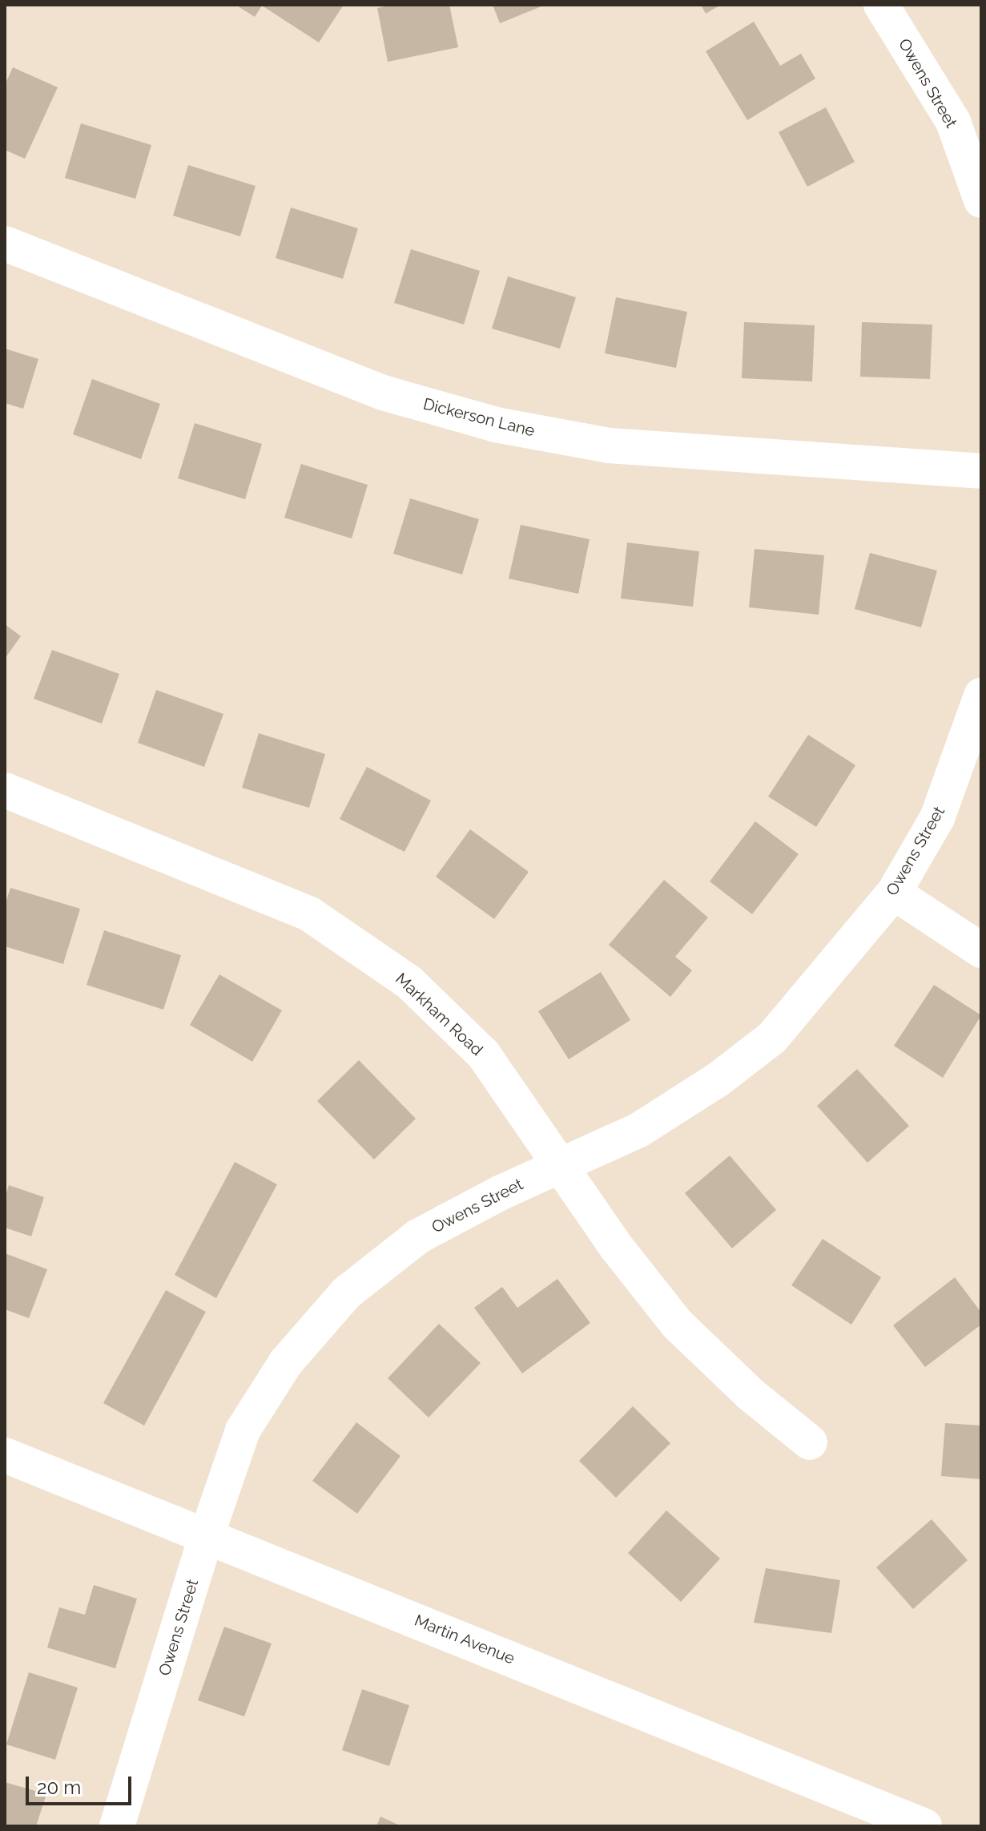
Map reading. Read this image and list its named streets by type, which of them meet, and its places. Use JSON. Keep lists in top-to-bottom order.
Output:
{
  "streets": {
    "street": [
      "Owens Street",
      "Dickerson Lane",
      "Markham Road",
      "Martin Avenue"
    ]
  },
  "crossings": [
    ["Owens Street", "Markham Road"],
    ["Owens Street", "Martin Avenue"]
  ],
  "scale_bar": "20 m"
}
